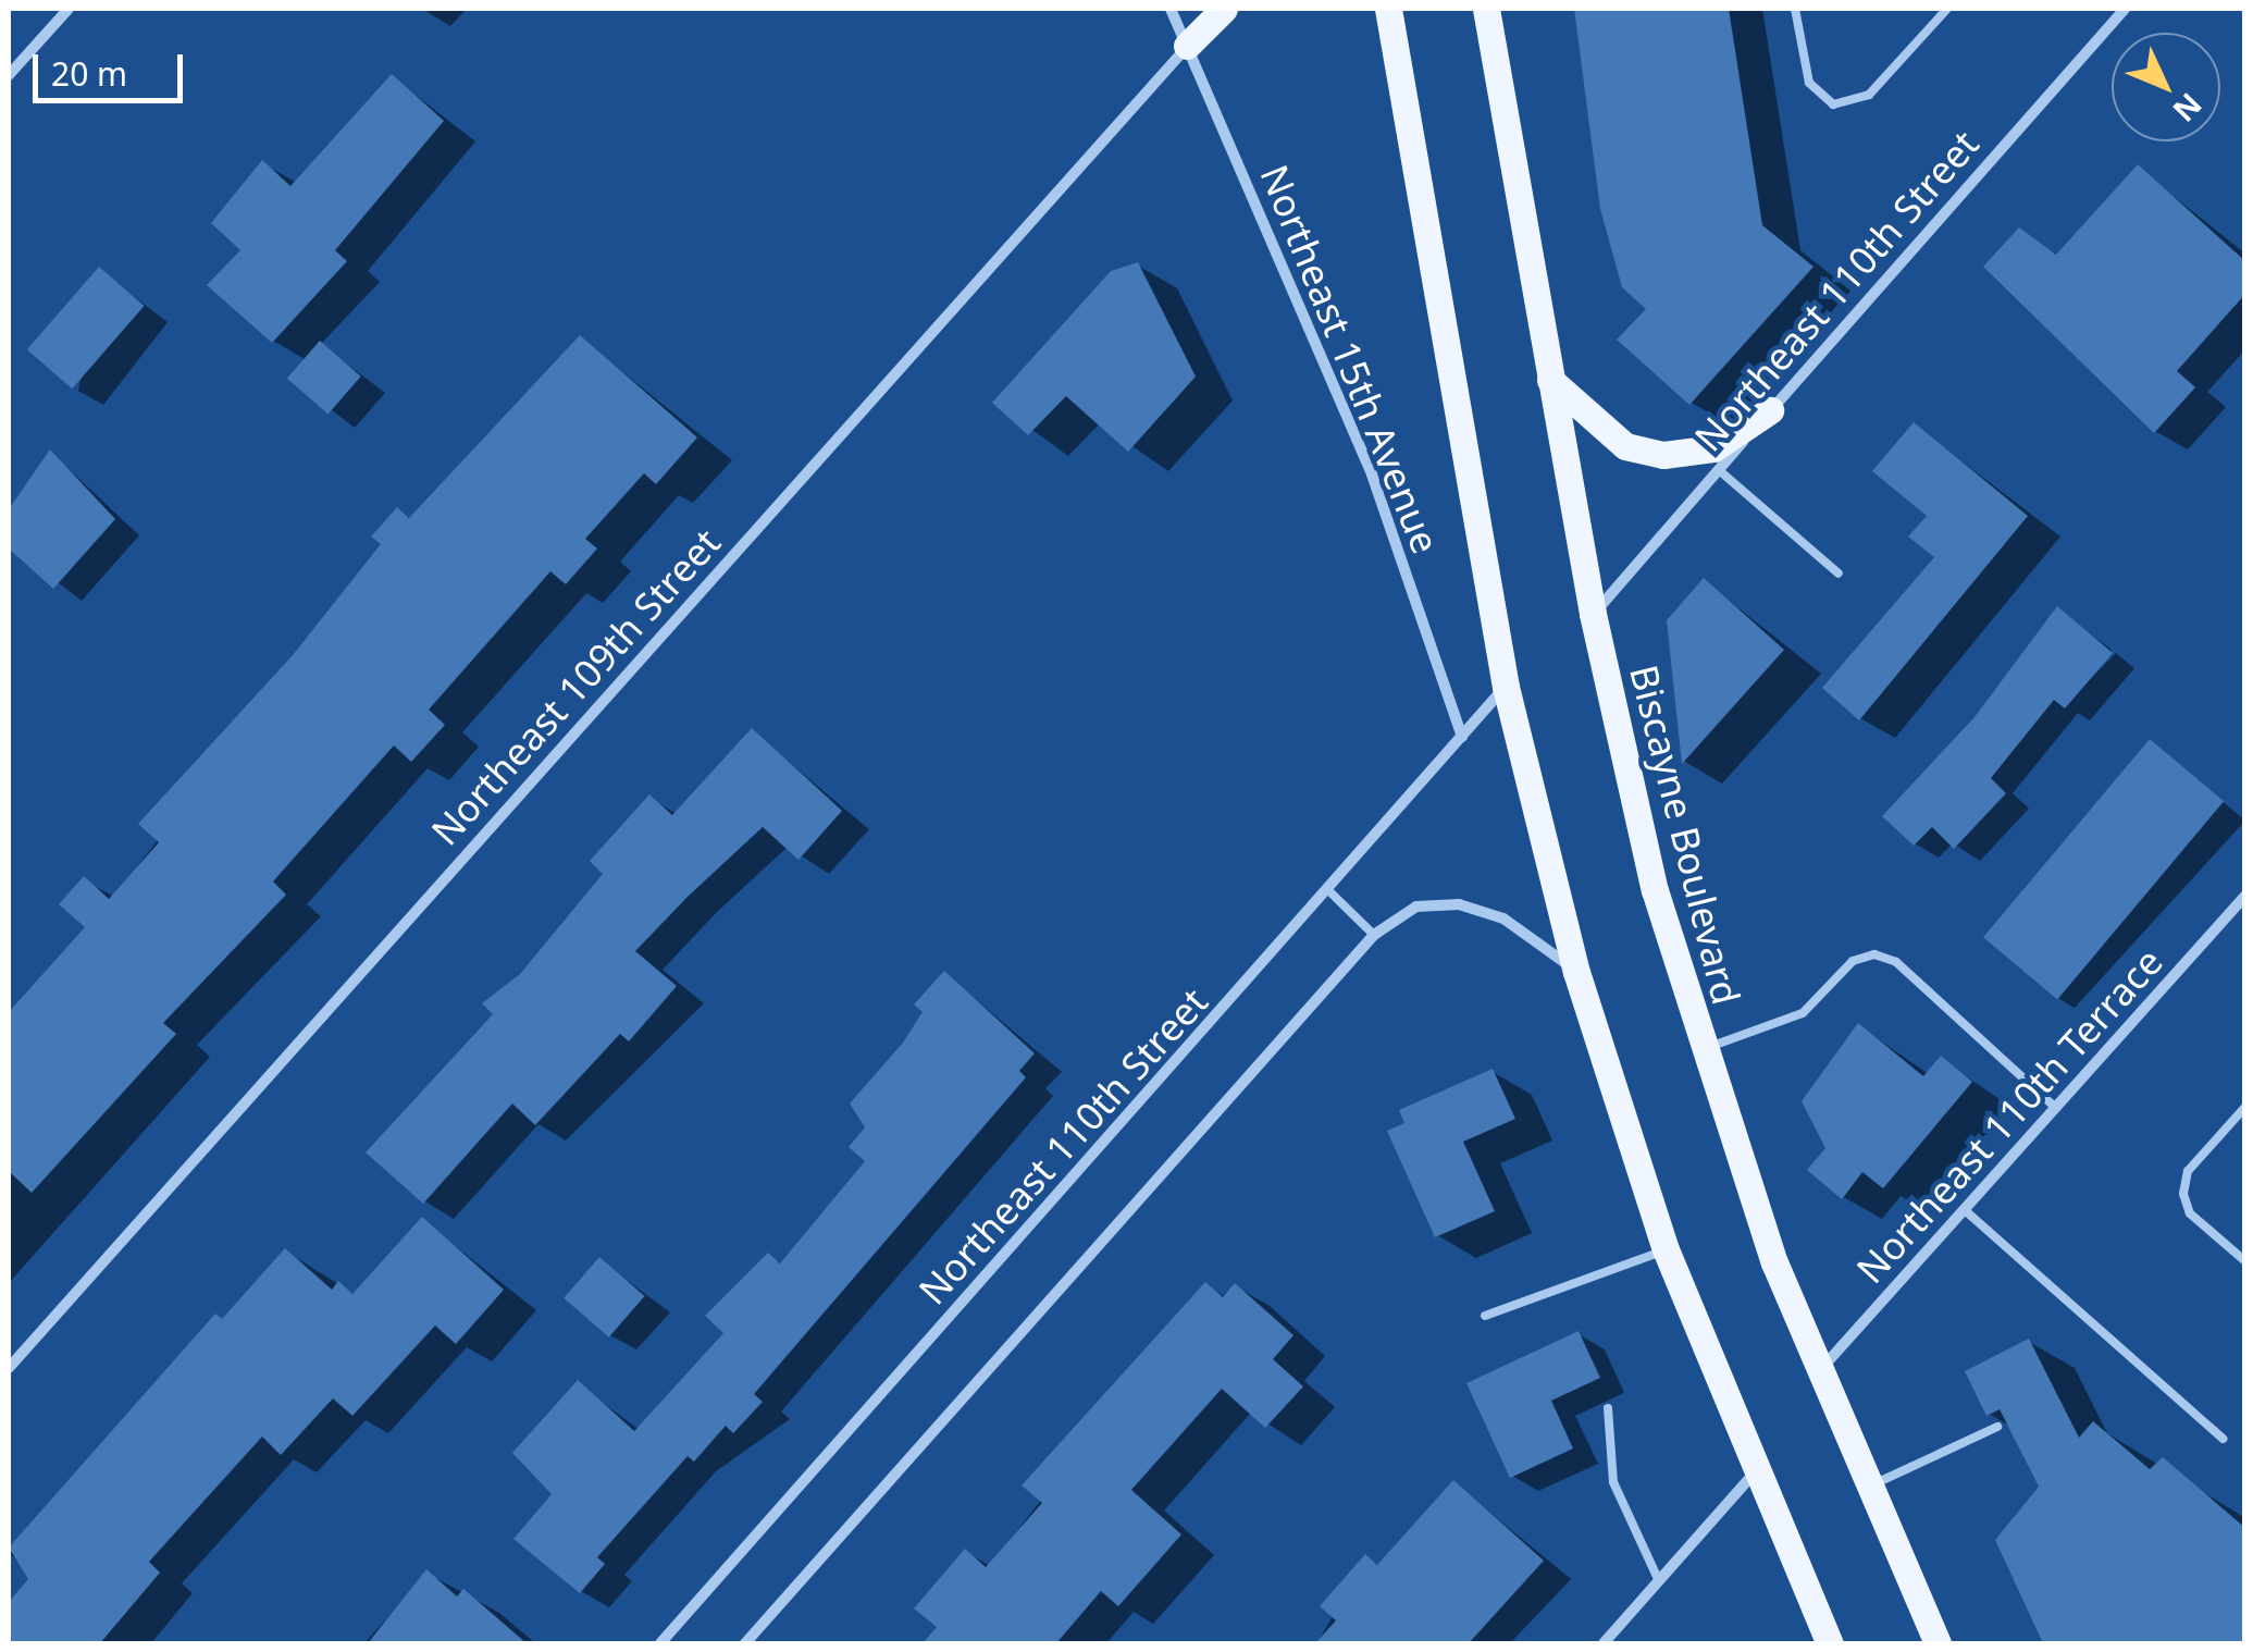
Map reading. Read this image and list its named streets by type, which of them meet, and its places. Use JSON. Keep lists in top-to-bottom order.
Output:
{
  "streets": {
    "main road": ["Biscayne Boulevard"],
    "street": [
      "Northeast 110th Street",
      "Northeast 15th Avenue",
      "Northeast 109th Street",
      "Northeast 110th Terrace"
    ]
  },
  "crossings": [
    ["Northeast 110th Street", "Northeast 15th Avenue"],
    ["Northeast 110th Street", "Biscayne Boulevard"],
    ["Northeast 15th Avenue", "Northeast 109th Street"],
    ["Biscayne Boulevard", "Northeast 110th Terrace"]
  ],
  "scale_bar": "20 m",
  "north": "bottom right"
}
